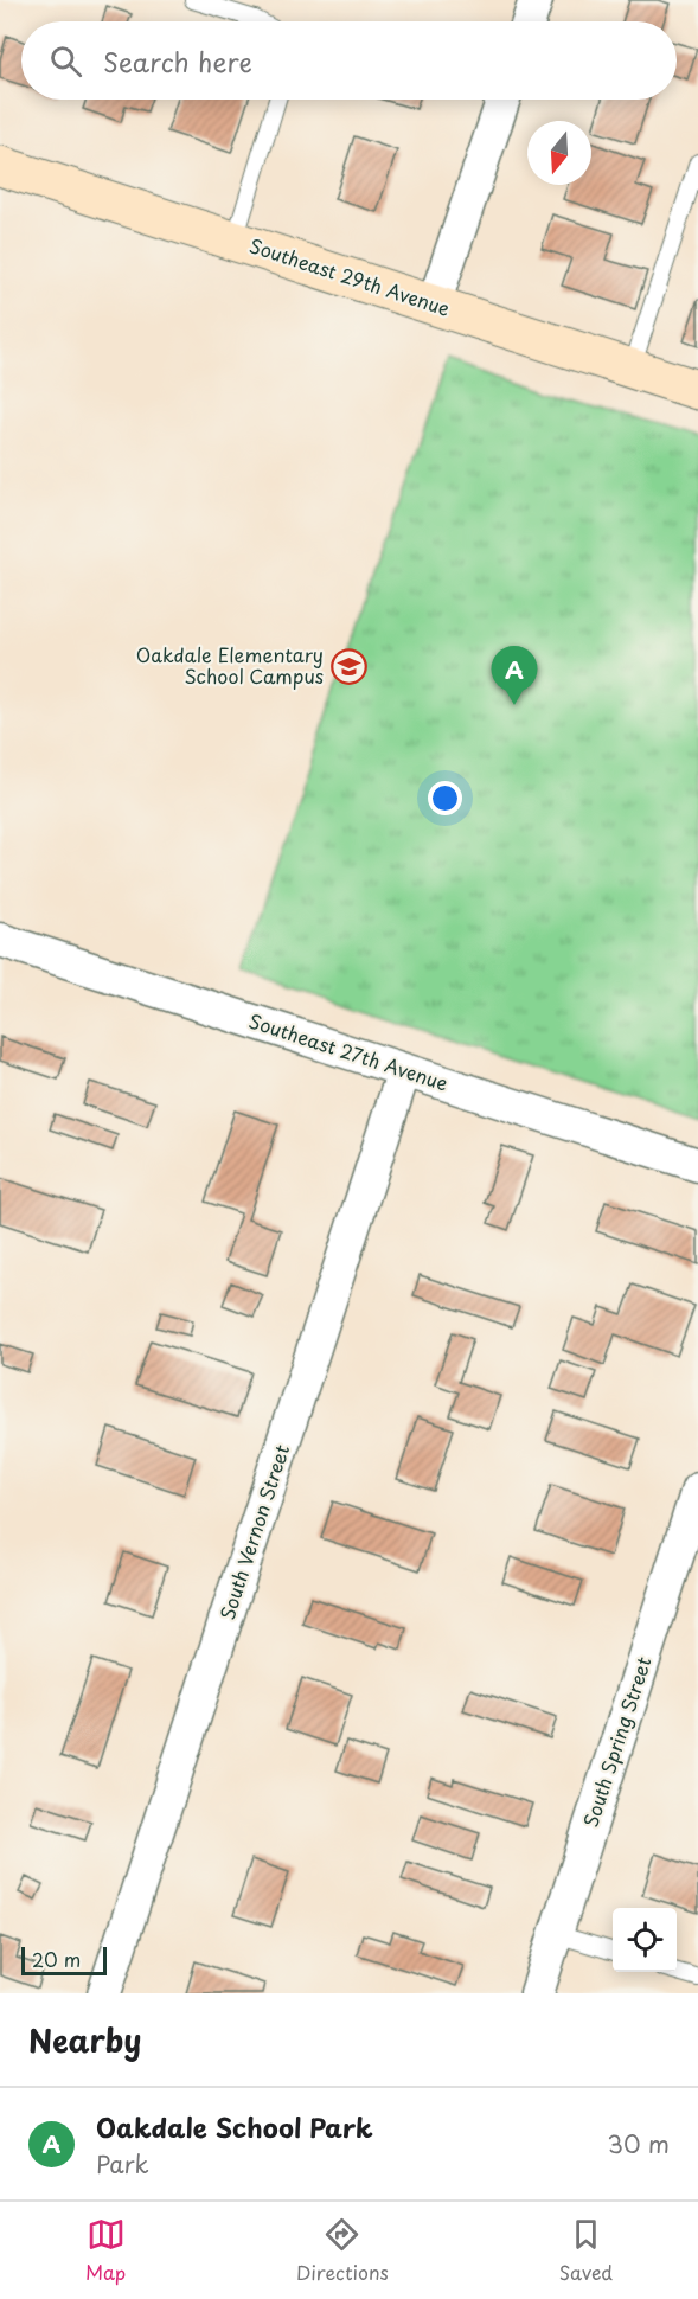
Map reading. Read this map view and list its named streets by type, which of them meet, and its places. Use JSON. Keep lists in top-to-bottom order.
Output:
{
  "streets": {
    "street": [
      "Southeast 29th Avenue",
      "Southeast 27th Avenue",
      "South Vernon Street",
      "South Spring Street"
    ]
  },
  "crossings": [
    ["Southeast 27th Avenue", "South Vernon Street"]
  ],
  "places": {
    "school or university": ["Oakdale Elementary School Campus"]
  },
  "scale_bar": "20 m",
  "north": "bottom",
  "page": {
    "search": "Search here",
    "pins": "A",
    "scale": "20 m",
    "heading": "Nearby",
    "list": [
      {
        "mark": "A",
        "name": "Oakdale School Park",
        "note": "Park",
        "value": "30 m"
      }
    ],
    "nav": ["Map", "Directions", "Saved"]
  }
}
